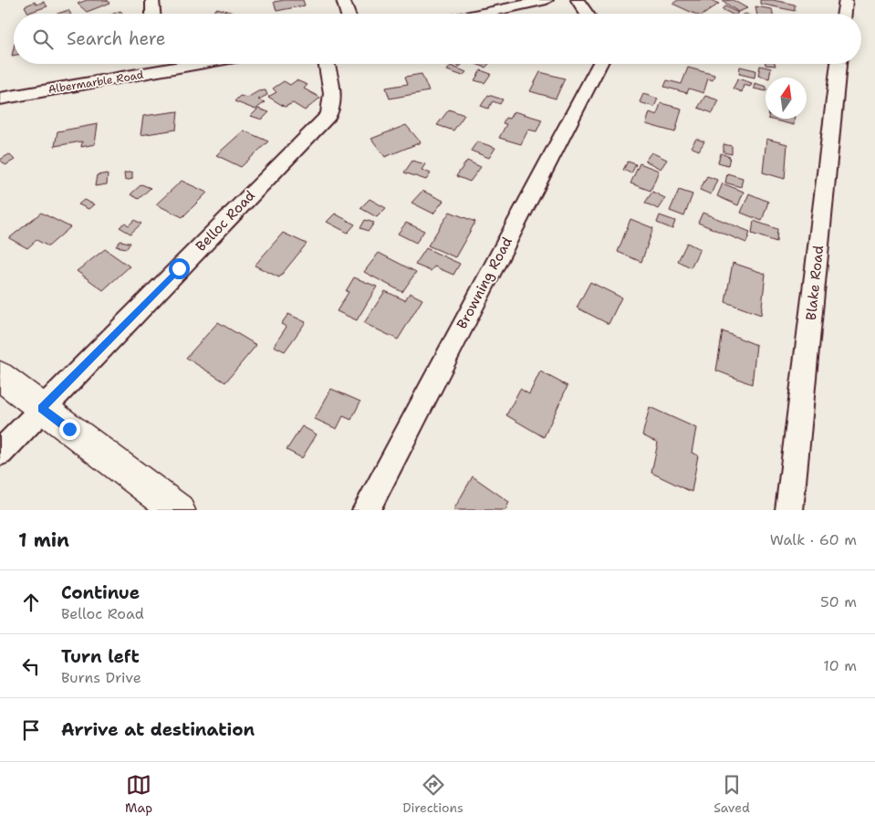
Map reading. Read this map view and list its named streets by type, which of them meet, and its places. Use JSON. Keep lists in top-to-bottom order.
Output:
{
  "streets": {
    "street": [
      "Albermarble Road",
      "Belloc Road",
      "Browning Road",
      "Blake Road"
    ]
  },
  "north": "top",
  "page": {
    "search": "Search here",
    "heading": ["1 min", "Walk · 60 m"],
    "list": [
      ["Continue", "Belloc Road", "50 m"],
      ["Turn left", "Burns Drive", "10 m"],
      "Arrive at destination"
    ],
    "nav": ["Map", "Directions", "Saved"]
  }
}
